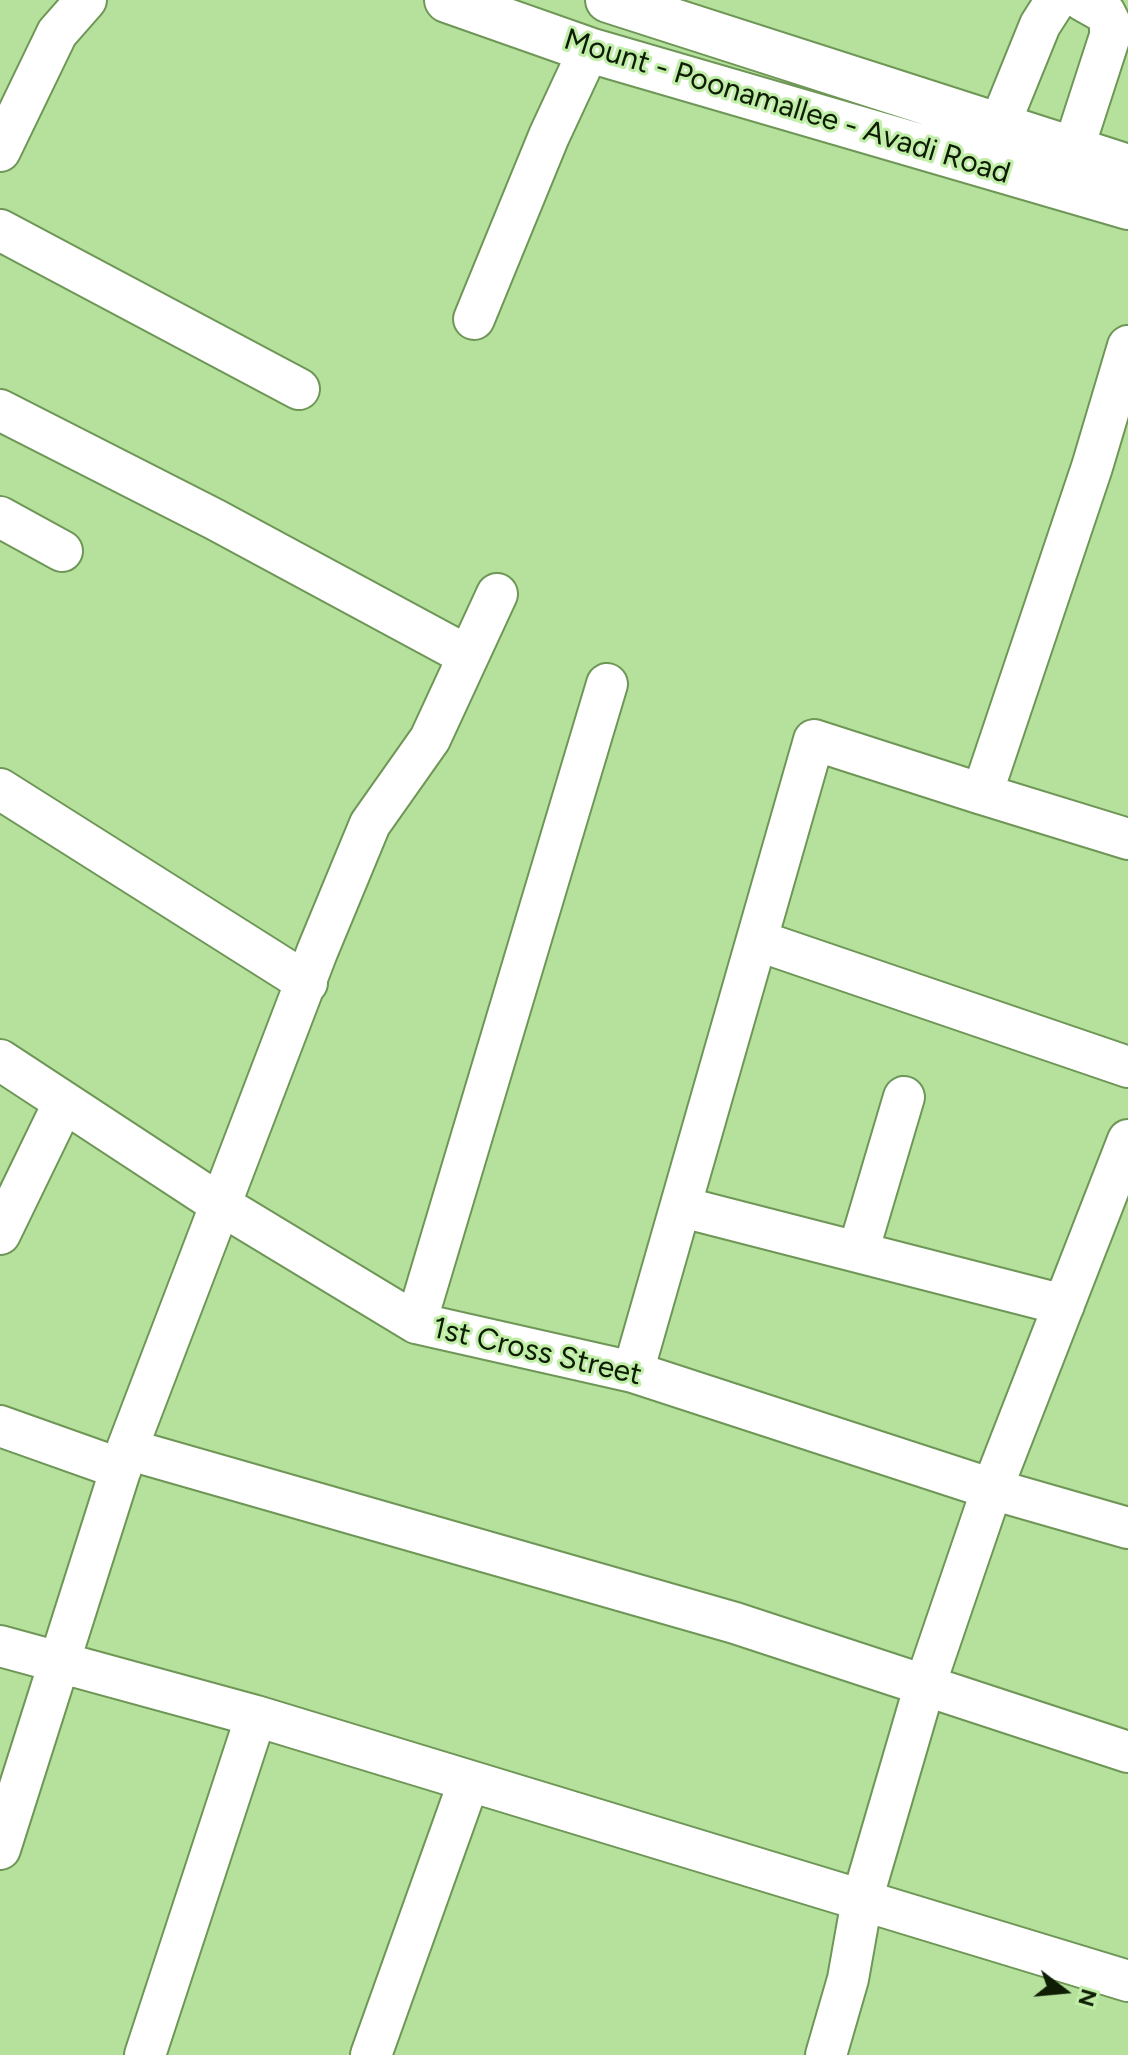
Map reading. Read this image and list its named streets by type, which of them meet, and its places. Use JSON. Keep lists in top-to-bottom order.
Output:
{
  "streets": {
    "main road": ["Mount - Poonamallee - Avadi Road"],
    "street": ["1st Cross Street"]
  },
  "north": "right"
}
